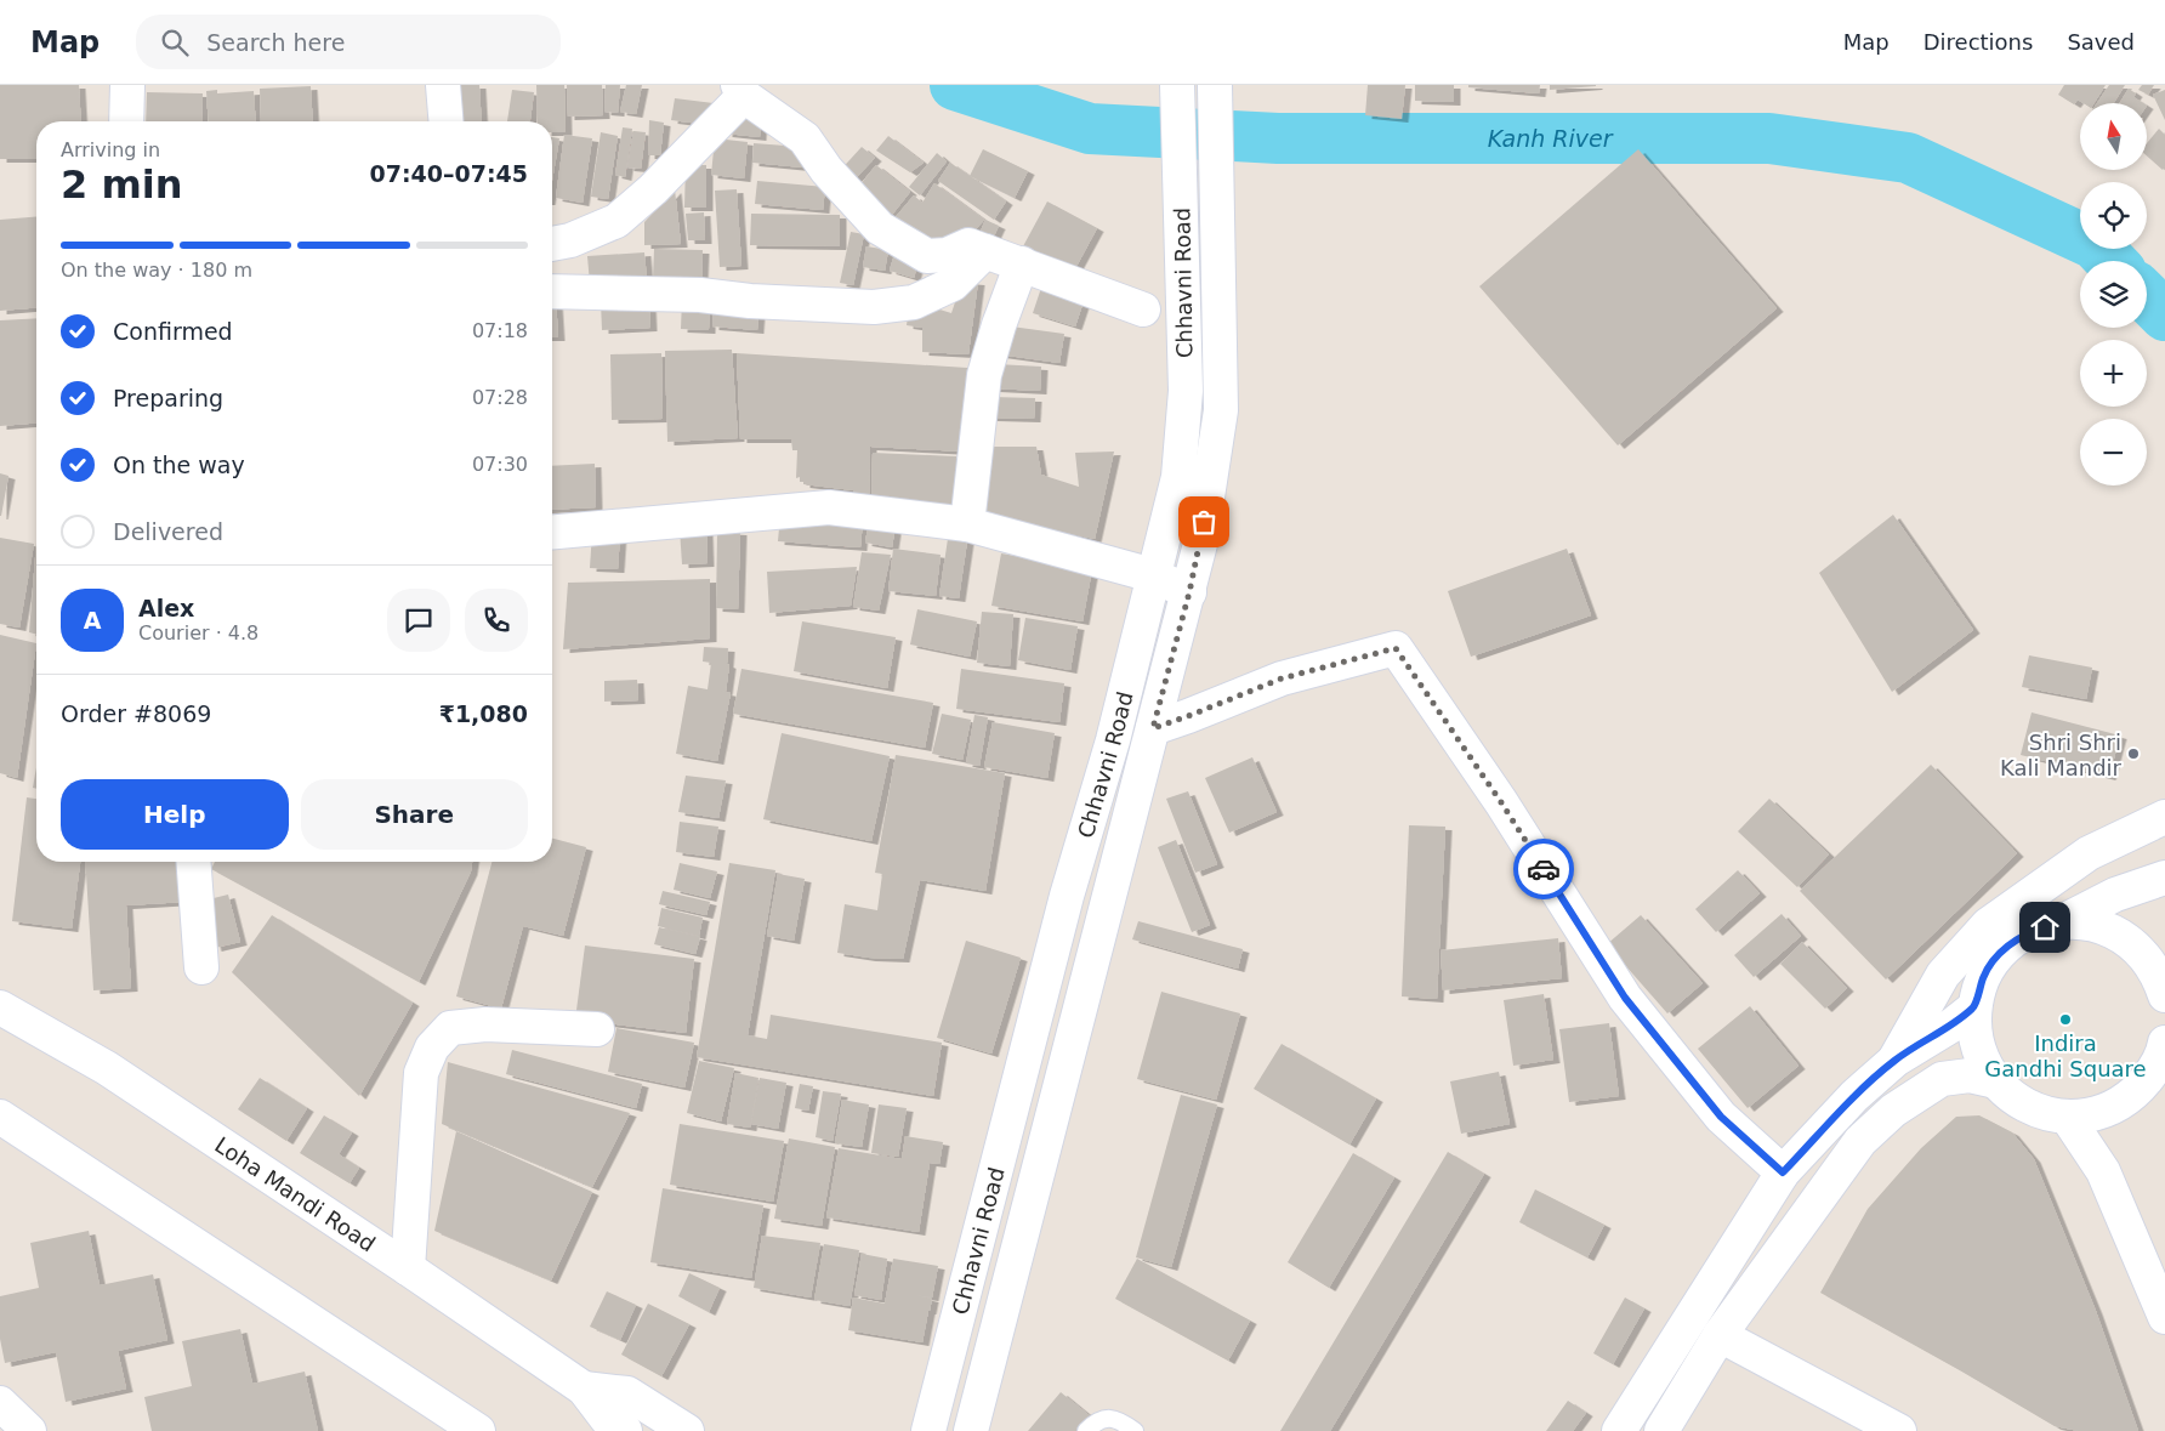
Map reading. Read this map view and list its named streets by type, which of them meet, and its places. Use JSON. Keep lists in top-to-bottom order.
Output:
{
  "streets": {
    "street": ["Chhavni Road", "Loha Mandi Road"]
  },
  "water": ["Kanh River"],
  "places": ["Shri Shri Kali Mandir", "Indira Gandhi Square"],
  "north": "top",
  "page": {
    "header": "Map",
    "search": "Search here",
    "nav": ["Map", "Directions", "Saved"],
    "map_buttons": ["+", "−"],
    "heading": ["2 min", "Arriving in", "07:40–07:45"],
    "panel": [
      "Alex",
      "Courier · 4.8",
      "Order #8069",
      "₹1,080"
    ],
    "bar": "On the way · 180 m",
    "list": [
      ["Confirmed", "07:18"],
      ["Preparing", "07:28"],
      ["On the way", "07:30"],
      "Delivered"
    ],
    "round": "A",
    "buttons": ["Help", "Share"]
  }
}
